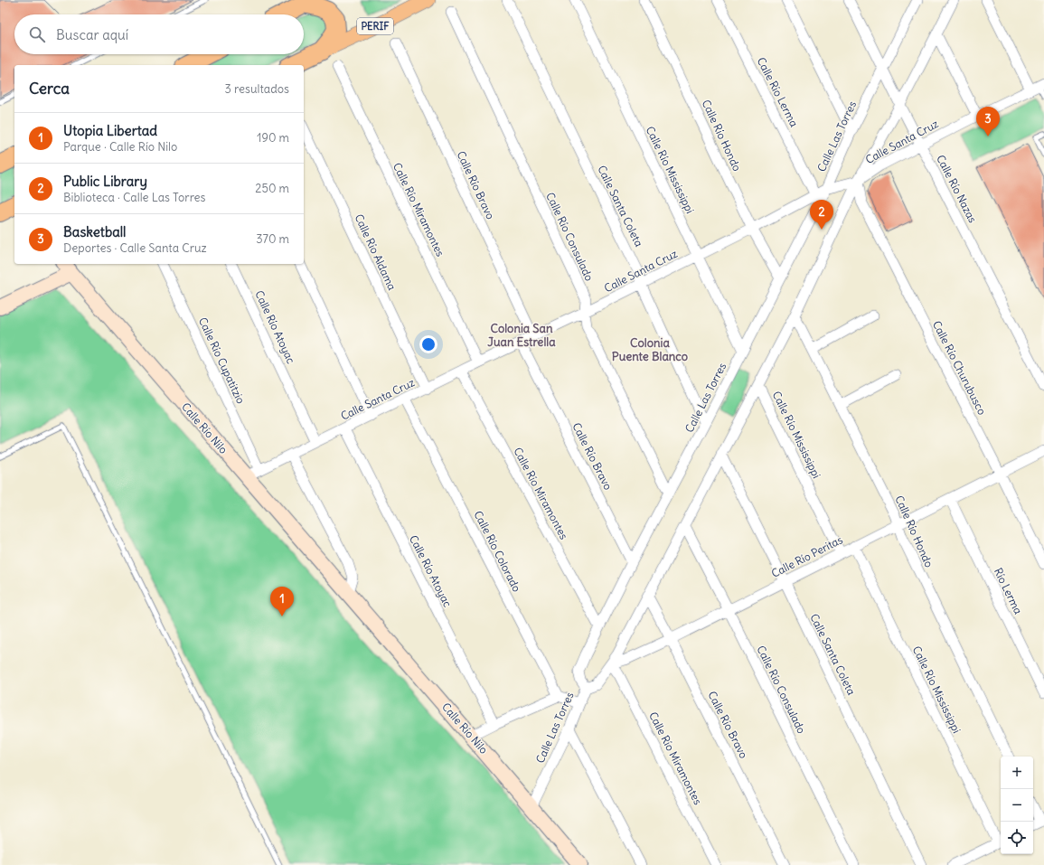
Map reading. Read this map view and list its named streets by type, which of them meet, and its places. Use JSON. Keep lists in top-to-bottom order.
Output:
{
  "streets": {
    "highway": ["PERIF"],
    "street": [
      "Calle Río Lerma",
      "Calle Río Hondo",
      "Calle Las Torres",
      "Calle Santa Cruz",
      "Calle Río Mississippi",
      "Calle Río Bravo",
      "Calle Río Nazas",
      "Calle Santa Coleta",
      "Calle Río Miramontes",
      "Calle Río Consulado",
      "Calle Río Aldama",
      "Calle Río Atoyac",
      "Calle Río Cupatitzio",
      "Calle Río Churubusco",
      "Calle Río Nilo",
      "Calle Río Colorado",
      "Calle Río Peritas",
      "Río Lerma"
    ]
  },
  "crossings": [
    ["Calle Río Lerma", "Calle Santa Cruz"],
    ["Calle Río Hondo", "Calle Las Torres"],
    ["Calle Río Hondo", "Calle Santa Cruz"],
    ["Calle Río Hondo", "Calle Río Peritas"],
    ["Calle Las Torres", "Calle Santa Cruz"],
    ["Calle Las Torres", "Calle Río Mississippi"],
    ["Calle Las Torres", "Calle Río Bravo"],
    ["Calle Las Torres", "Calle Río Nazas"],
    ["Calle Las Torres", "Calle Santa Coleta"],
    ["Calle Las Torres", "Calle Río Miramontes"],
    ["Calle Las Torres", "Calle Río Consulado"],
    ["Calle Las Torres", "Calle Río Nilo"],
    ["Calle Santa Cruz", "Calle Río Mississippi"],
    ["Calle Santa Cruz", "Calle Río Bravo"],
    ["Calle Santa Cruz", "Calle Río Nazas"],
    ["Calle Santa Cruz", "Calle Santa Coleta"],
    ["Calle Santa Cruz", "Calle Río Miramontes"],
    ["Calle Santa Cruz", "Calle Río Consulado"],
    ["Calle Santa Cruz", "Calle Río Aldama"],
    ["Calle Santa Cruz", "Calle Río Atoyac"],
    ["Calle Santa Cruz", "Calle Río Cupatitzio"],
    ["Calle Santa Cruz", "Calle Río Churubusco"],
    ["Calle Santa Cruz", "Calle Río Nilo"],
    ["Calle Santa Cruz", "Calle Río Colorado"],
    ["Calle Río Mississippi", "Calle Río Peritas"],
    ["Calle Río Bravo", "Calle Río Peritas"],
    ["Calle Santa Coleta", "Calle Río Peritas"],
    ["Calle Río Miramontes", "Calle Río Peritas"],
    ["Calle Río Consulado", "Calle Río Peritas"],
    ["Calle Río Churubusco", "Calle Río Peritas"],
    ["Calle Río Peritas", "Río Lerma"]
  ],
  "districts": ["Colonia San Juan Estrella", "Colonia Puente Blanco"],
  "page": {
    "search": "Buscar aquí",
    "heading": ["Cerca", "3 resultados"],
    "pins": ["3", "2", "1"],
    "list": [
      {
        "mark": "1",
        "name": "Utopia Libertad",
        "note": "Parque · Calle Río Nilo",
        "value": "190 m"
      },
      {
        "mark": "2",
        "name": "Public Library",
        "note": "Biblioteca · Calle Las Torres",
        "value": "250 m"
      },
      {
        "mark": "3",
        "name": "Basketball",
        "note": "Deportes · Calle Santa Cruz",
        "value": "370 m"
      }
    ],
    "map_buttons": ["+", "−"]
  }
}
